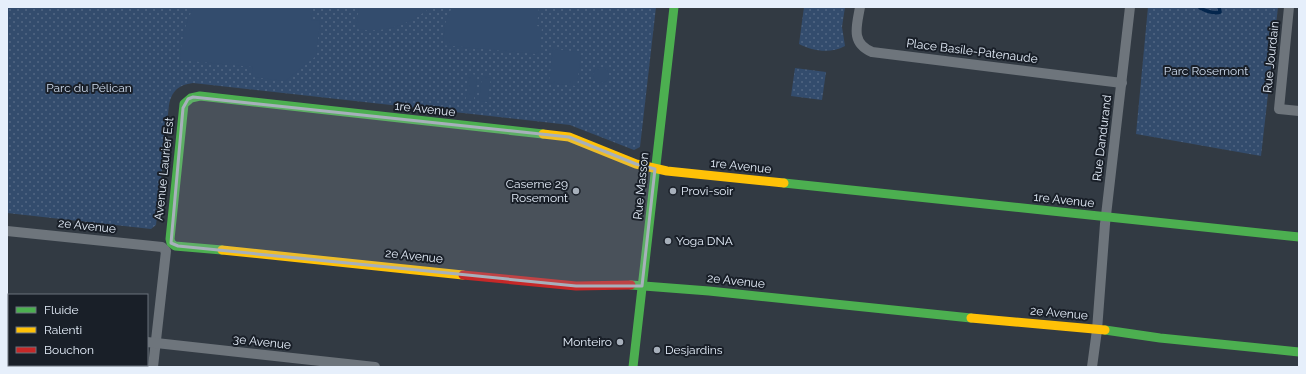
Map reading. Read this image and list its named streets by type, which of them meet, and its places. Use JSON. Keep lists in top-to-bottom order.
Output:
{
  "streets": {
    "street": [
      "Place Basile-Patenaude",
      "Rue Jourdain",
      "1re Avenue",
      "Rue Dandurand",
      "Avenue Laurier Est",
      "Rue Masson",
      "2e Avenue",
      "3e Avenue"
    ]
  },
  "crossings": [
    ["Place Basile-Patenaude", "Rue Dandurand"],
    ["1re Avenue", "Rue Dandurand"],
    ["1re Avenue", "Avenue Laurier Est"],
    ["1re Avenue", "Rue Masson"],
    ["Rue Dandurand", "2e Avenue"],
    ["Avenue Laurier Est", "2e Avenue"],
    ["Avenue Laurier Est", "3e Avenue"],
    ["Rue Masson", "2e Avenue"]
  ],
  "parks": ["Parc Rosemont", "Parc du Pélican"],
  "places": [
    "Caserne 29 Rosemont",
    "Provi-soir",
    "Yoga DNA",
    "Monteiro",
    "Desjardins"
  ],
  "legend": ["Fluide", "Ralenti", "Bouchon"]
}
